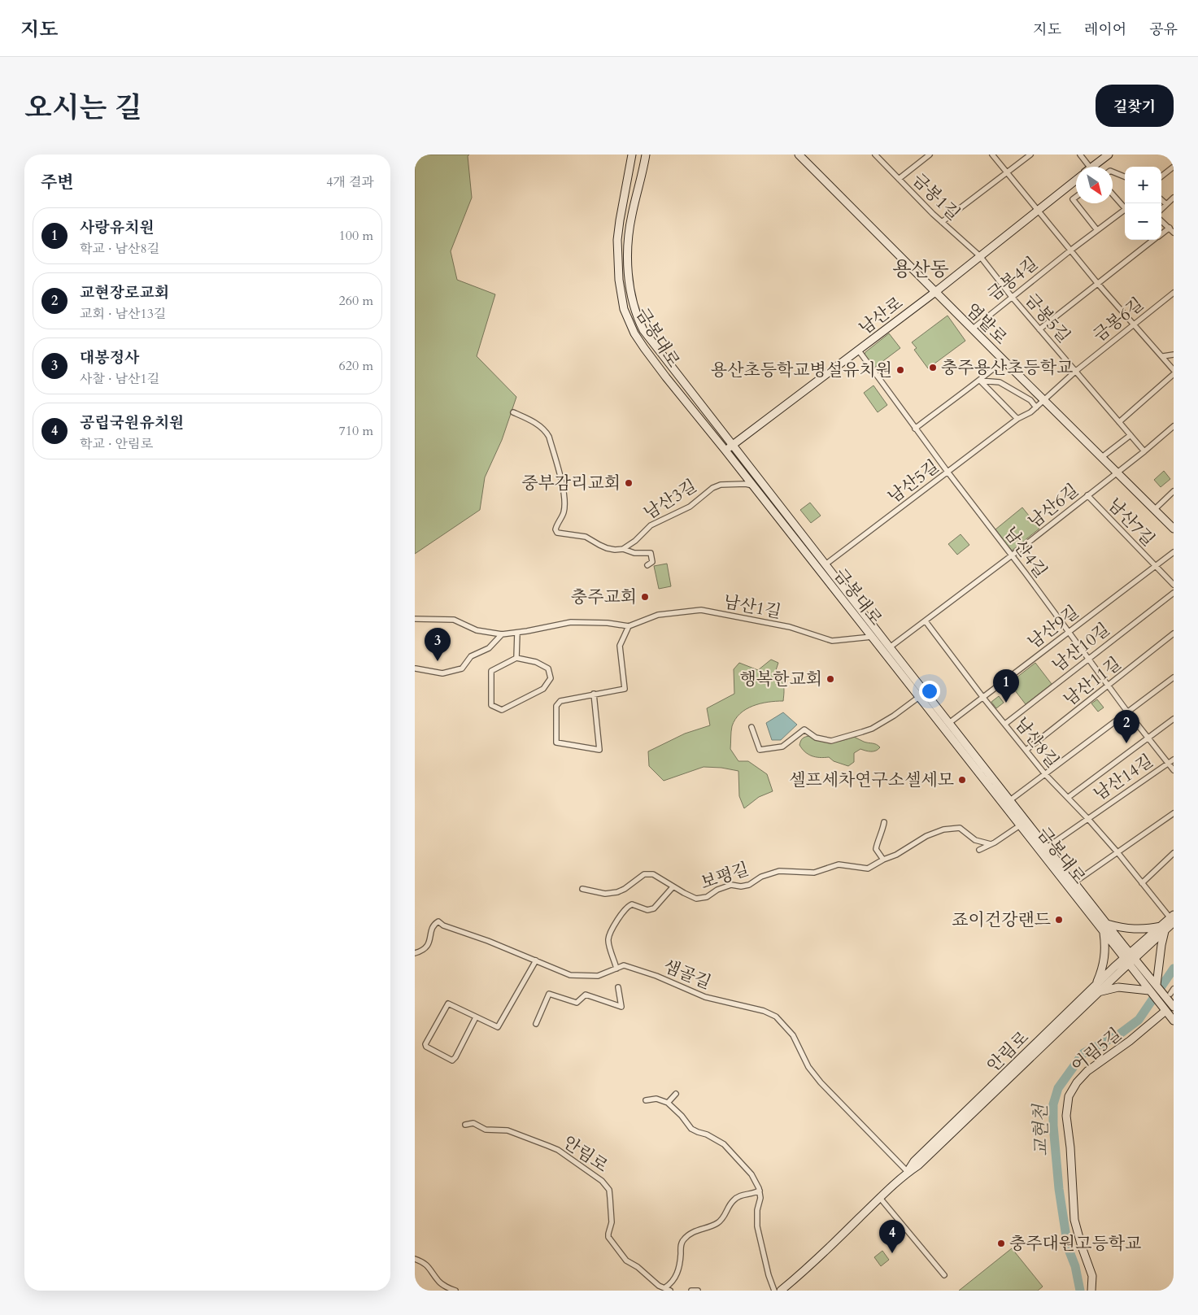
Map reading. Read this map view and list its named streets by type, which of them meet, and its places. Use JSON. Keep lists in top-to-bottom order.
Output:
{
  "streets": {
    "street": [
      "금봉1길",
      "금봉4길",
      "남산로",
      "금봉5길",
      "금봉6길",
      "염밭로",
      "금봉대로",
      "남산5길",
      "남산3길",
      "남산6길",
      "남산7길",
      "남산4길",
      "남산1길",
      "남산9길",
      "남산10길",
      "남산11길",
      "남산8길",
      "남산14길",
      "보평길",
      "샘골길",
      "어림5길",
      "안림로"
    ]
  },
  "crossings": [
    ["금봉1길", "남산로"],
    ["금봉1길", "금봉5길"],
    ["금봉4길", "금봉5길"],
    ["금봉4길", "염밭로"],
    ["남산로", "금봉5길"],
    ["남산로", "염밭로"],
    ["남산로", "금봉대로"],
    ["남산로", "남산4길"],
    ["금봉5길", "금봉6길"],
    ["금봉5길", "남산6길"],
    ["금봉6길", "염밭로"],
    ["금봉6길", "남산5길"],
    ["염밭로", "남산5길"],
    ["염밭로", "남산6길"],
    ["금봉대로", "남산5길"],
    ["금봉대로", "남산3길"],
    ["금봉대로", "남산6길"],
    ["금봉대로", "남산1길"],
    ["금봉대로", "남산9길"],
    ["금봉대로", "남산14길"],
    ["금봉대로", "어림5길"],
    ["금봉대로", "안림로"],
    ["남산5길", "남산4길"],
    ["남산6길", "남산7길"],
    ["남산6길", "남산4길"],
    ["남산6길", "남산8길"],
    ["남산7길", "남산9길"],
    ["남산4길", "남산9길"],
    ["남산4길", "남산10길"],
    ["남산4길", "남산11길"],
    ["남산4길", "남산14길"],
    ["남산9길", "남산8길"],
    ["남산10길", "남산8길"],
    ["남산11길", "남산8길"],
    ["남산8길", "남산14길"],
    ["남산14길", "안림로"],
    ["샘골길", "안림로"]
  ],
  "districts": ["용산동"],
  "water": ["교현천"],
  "places": [
    "충주용산초등학교",
    "용산초등학교병설유치원",
    "중부감리교회",
    "충주교회",
    "행복한교회",
    "셀프세차연구소셀세모",
    "죠이건강랜드",
    "충주대원고등학교"
  ],
  "north": "bottom right",
  "page": {
    "header": "지도",
    "nav": ["지도", "레이어", "공유"],
    "title": "오시는 길",
    "buttons": "길찾기",
    "heading": ["주변", "4개 결과"],
    "map_buttons": ["+", "−"],
    "list": [
      {
        "mark": "1",
        "name": "사랑유치원",
        "note": "학교 · 남산8길",
        "value": "100 m"
      },
      {
        "mark": "2",
        "name": "교현장로교회",
        "note": "교회 · 남산13길",
        "value": "260 m"
      },
      {
        "mark": "3",
        "name": "대봉정사",
        "note": "사찰 · 남산1길",
        "value": "620 m"
      },
      {
        "mark": "4",
        "name": "공립국원유치원",
        "note": "학교 · 안림로",
        "value": "710 m"
      }
    ],
    "pins": [
      "3",
      "1",
      "2",
      "4"
    ]
  }
}
